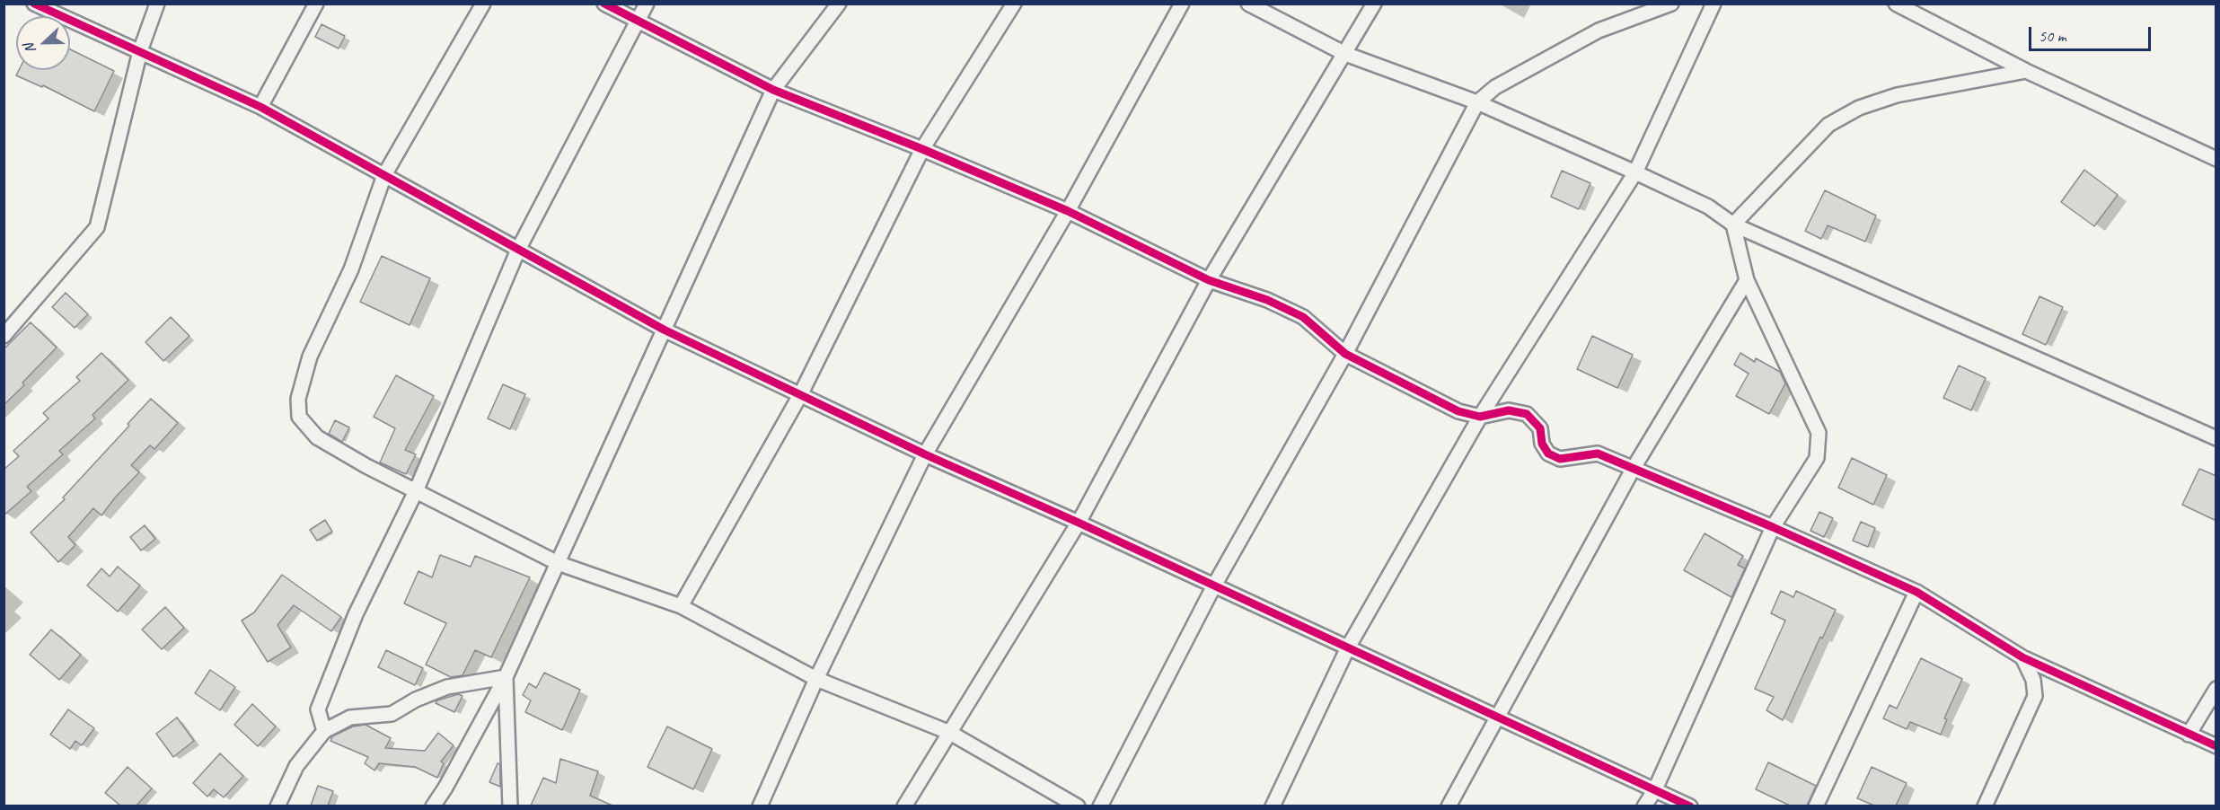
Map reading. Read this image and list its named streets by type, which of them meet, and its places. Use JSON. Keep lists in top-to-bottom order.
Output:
{
  "scale_bar": "50 m",
  "north": "left"
}
